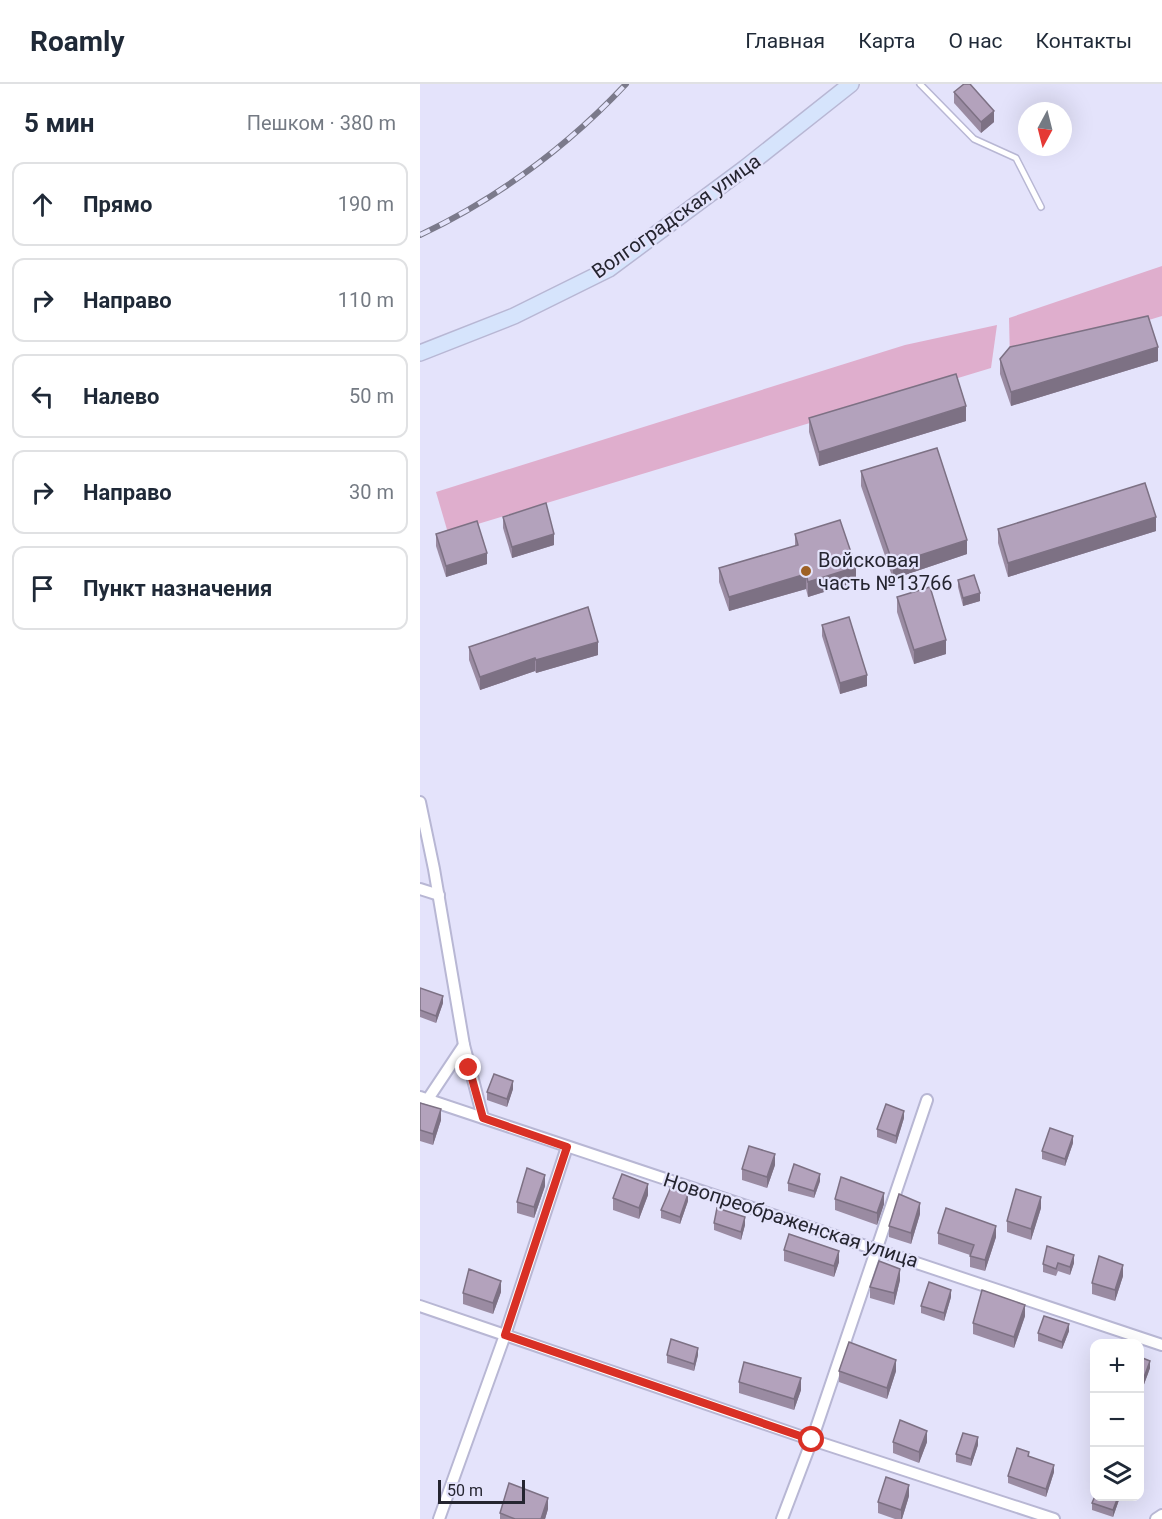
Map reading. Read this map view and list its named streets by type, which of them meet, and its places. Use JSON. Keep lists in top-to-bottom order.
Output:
{
  "streets": {
    "main road": ["Волгоградская улица"],
    "street": ["Новопреображенская улица"]
  },
  "places": ["Войсковая часть №13766"],
  "scale_bar": "50 m",
  "north": "bottom",
  "page": {
    "header": "Roamly",
    "nav": [
      "Главная",
      "Карта",
      "О нас",
      "Контакты"
    ],
    "heading": ["5 мин", "Пешком · 380 m"],
    "list": [
      ["Прямо", "190 m"],
      ["Направо", "110 m"],
      ["Налево", "50 m"],
      ["Направо", "30 m"],
      "Пункт назначения"
    ],
    "map_buttons": ["+", "−"],
    "scale": "50 m"
  }
}
